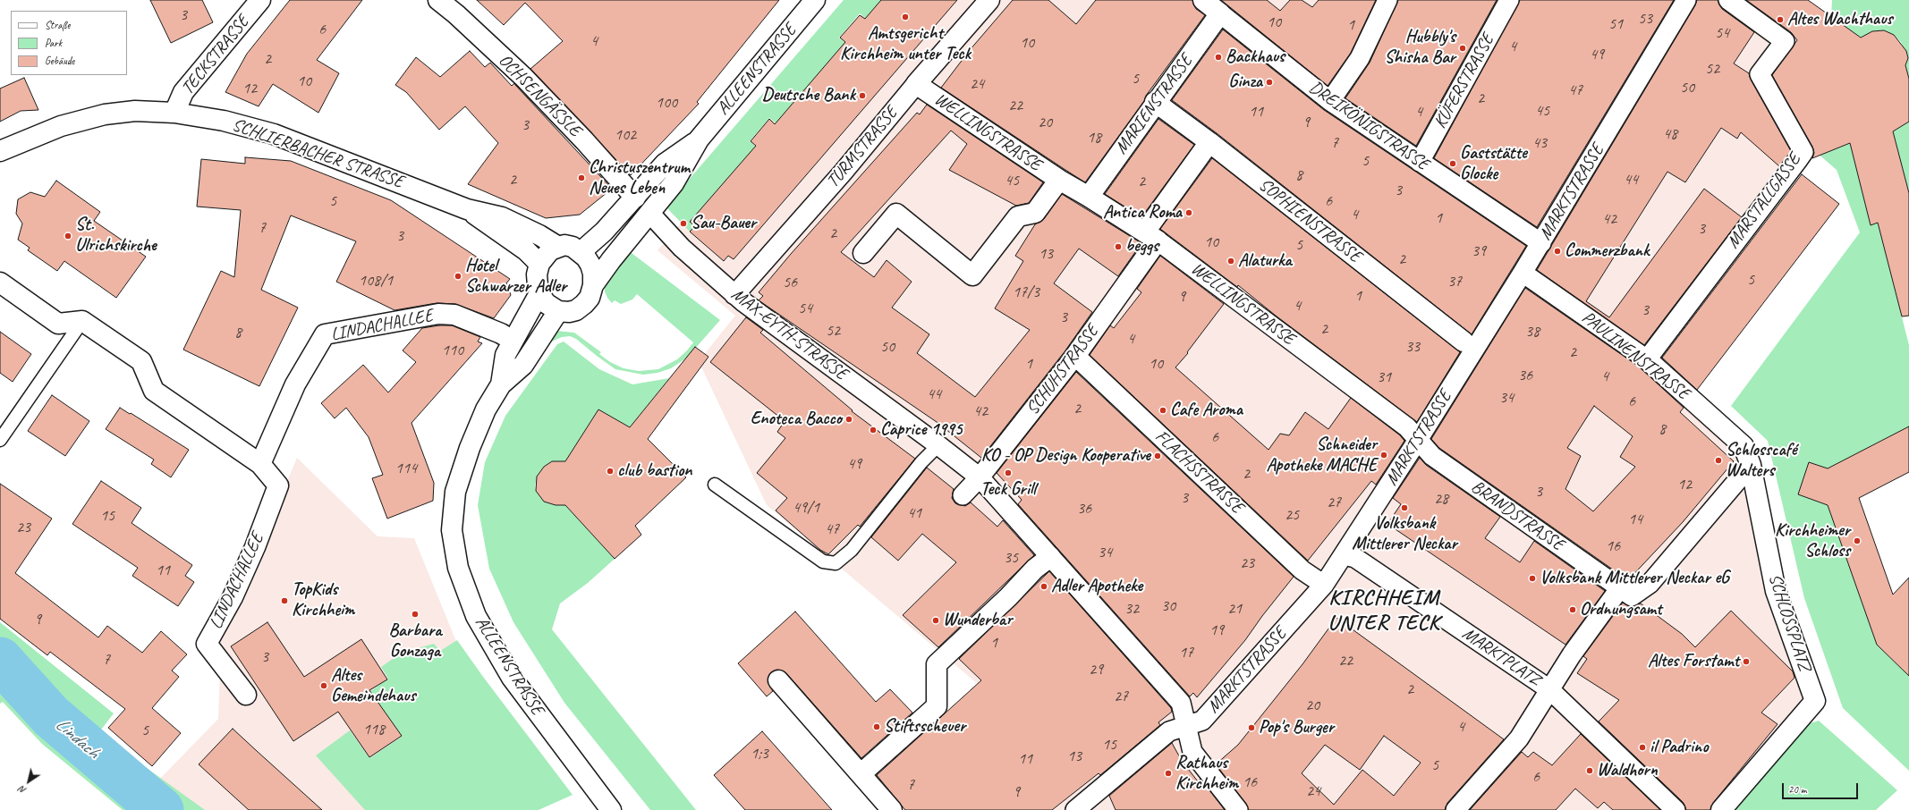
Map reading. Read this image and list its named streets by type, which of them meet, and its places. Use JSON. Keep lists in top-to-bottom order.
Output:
{
  "streets": {
    "street": [
      "TECKSTRASSE",
      "ALLEENSTRASSE",
      "KÜFERSTRASSE",
      "OCHSENGÄSSLE",
      "MARIENSTRASSE",
      "DREIKÖNIGSTRASSE",
      "WELLINGSTRASSE",
      "TURMSTRASSE",
      "SCHLIERBACHER STRASSE",
      "MARKTSTRASSE",
      "MARSTALLGASSE",
      "SOPHIENSTRASSE",
      "LINDACHALLEE",
      "MAX-EYTH-STRASSE",
      "PAULINENSTRASSE",
      "SCHUHSTRASSE",
      "FLACHSSTRASSE",
      "BRANDSTRASSE",
      "SCHLOSSPLATZ",
      "MARKTPLATZ"
    ]
  },
  "crossings": [
    ["TECKSTRASSE", "SCHLIERBACHER STRASSE"],
    ["ALLEENSTRASSE", "OCHSENGÄSSLE"],
    ["ALLEENSTRASSE", "SCHLIERBACHER STRASSE"],
    ["ALLEENSTRASSE", "LINDACHALLEE"],
    ["ALLEENSTRASSE", "MAX-EYTH-STRASSE"],
    ["KÜFERSTRASSE", "DREIKÖNIGSTRASSE"],
    ["MARIENSTRASSE", "DREIKÖNIGSTRASSE"],
    ["MARIENSTRASSE", "WELLINGSTRASSE"],
    ["MARIENSTRASSE", "SOPHIENSTRASSE"],
    ["DREIKÖNIGSTRASSE", "MARKTSTRASSE"],
    ["WELLINGSTRASSE", "TURMSTRASSE"],
    ["WELLINGSTRASSE", "MARKTSTRASSE"],
    ["WELLINGSTRASSE", "SCHUHSTRASSE"],
    ["WELLINGSTRASSE", "BRANDSTRASSE"],
    ["TURMSTRASSE", "MAX-EYTH-STRASSE"],
    ["MARKTSTRASSE", "MAX-EYTH-STRASSE"],
    ["MARKTSTRASSE", "PAULINENSTRASSE"],
    ["MARKTSTRASSE", "FLACHSSTRASSE"],
    ["MARKTSTRASSE", "BRANDSTRASSE"],
    ["MARKTSTRASSE", "MARKTPLATZ"],
    ["MARSTALLGASSE", "PAULINENSTRASSE"],
    ["SOPHIENSTRASSE", "SCHUHSTRASSE"],
    ["MAX-EYTH-STRASSE", "SCHUHSTRASSE"],
    ["PAULINENSTRASSE", "SCHLOSSPLATZ"],
    ["SCHUHSTRASSE", "FLACHSSTRASSE"],
    ["BRANDSTRASSE", "MARKTPLATZ"]
  ],
  "districts": ["KIRCHHEIM UNTER TECK"],
  "water": ["Lindach"],
  "places": [
    "Amtsgericht Kirchheim unter Teck",
    "Altes Wachthaus",
    "Hubbly's Shisha Bar",
    "Backhaus",
    "Ginza",
    "Deutsche Bank",
    "Gaststätte Glocke",
    "Christuszentrum Neues Leben",
    "Antica Roma",
    "Sau-Bauer",
    "St. Ulrichskirche",
    "beggs",
    "Commerzbank",
    "Alaturka",
    "Hotel Schwarzer Adler",
    "Cafe Aroma",
    "Enoteca Bacco",
    "Caprice 1995",
    "Schneider Apotheke MACHE",
    "KO - OP Design Kooperative",
    "Schlosscafé Walters",
    "club bastion",
    "Teck Grill",
    "Volksbank Mittlerer Neckar",
    "Kirchheimer Schloss",
    "Volksbank Mittlerer Neckar eG",
    "Adler Apotheke",
    "TopKids Kirchheim",
    "Ordnungsamt",
    "Barbara Gonzaga",
    "Wunderbar",
    "Altes Forstamt",
    "Altes Gemeindehaus",
    "Stiftsscheuer",
    "Pop's Burger",
    "il Padrino",
    "Waldhorn",
    "Rathaus Kirchheim"
  ],
  "house_numbers": [
    "3",
    "53",
    "10",
    "51",
    "1",
    "6",
    "54",
    "4",
    "10",
    "4",
    "49",
    "2",
    "52",
    "5",
    "10",
    "24",
    "50",
    "12",
    "47",
    "2",
    "100",
    "22",
    "45",
    "11",
    "4",
    "20",
    "9",
    "3",
    "48",
    "102",
    "18",
    "7",
    "43",
    "5",
    "8",
    "2",
    "44",
    "45",
    "2",
    "3",
    "5",
    "6",
    "4",
    "1",
    "42",
    "7",
    "3",
    "2",
    "3",
    "10",
    "5",
    "39",
    "13",
    "2",
    "5",
    "108/1",
    "37",
    "56",
    "17/3",
    "1",
    "9",
    "4",
    "54",
    "3",
    "3",
    "2",
    "52",
    "38",
    "8",
    "4",
    "50",
    "33",
    "110",
    "2",
    "1",
    "10",
    "36",
    "4",
    "31",
    "44",
    "34",
    "6",
    "2",
    "42",
    "8",
    "6",
    "49",
    "114",
    "2",
    "12",
    "3",
    "3",
    "28",
    "27",
    "49/1",
    "36",
    "41",
    "25",
    "15",
    "14",
    "23",
    "47",
    "16",
    "34",
    "35",
    "23",
    "11",
    "30",
    "32",
    "21",
    "9",
    "19",
    "1",
    "17",
    "3",
    "7",
    "22",
    "29",
    "2",
    "27",
    "20",
    "4",
    "118",
    "5",
    "15",
    "1;3",
    "13",
    "11",
    "5",
    "6",
    "16",
    "7",
    "24",
    "9"
  ],
  "legend": ["Straße", "Park", "Gebäude"],
  "scale_bar": "20 m",
  "north": "bottom left"
}
